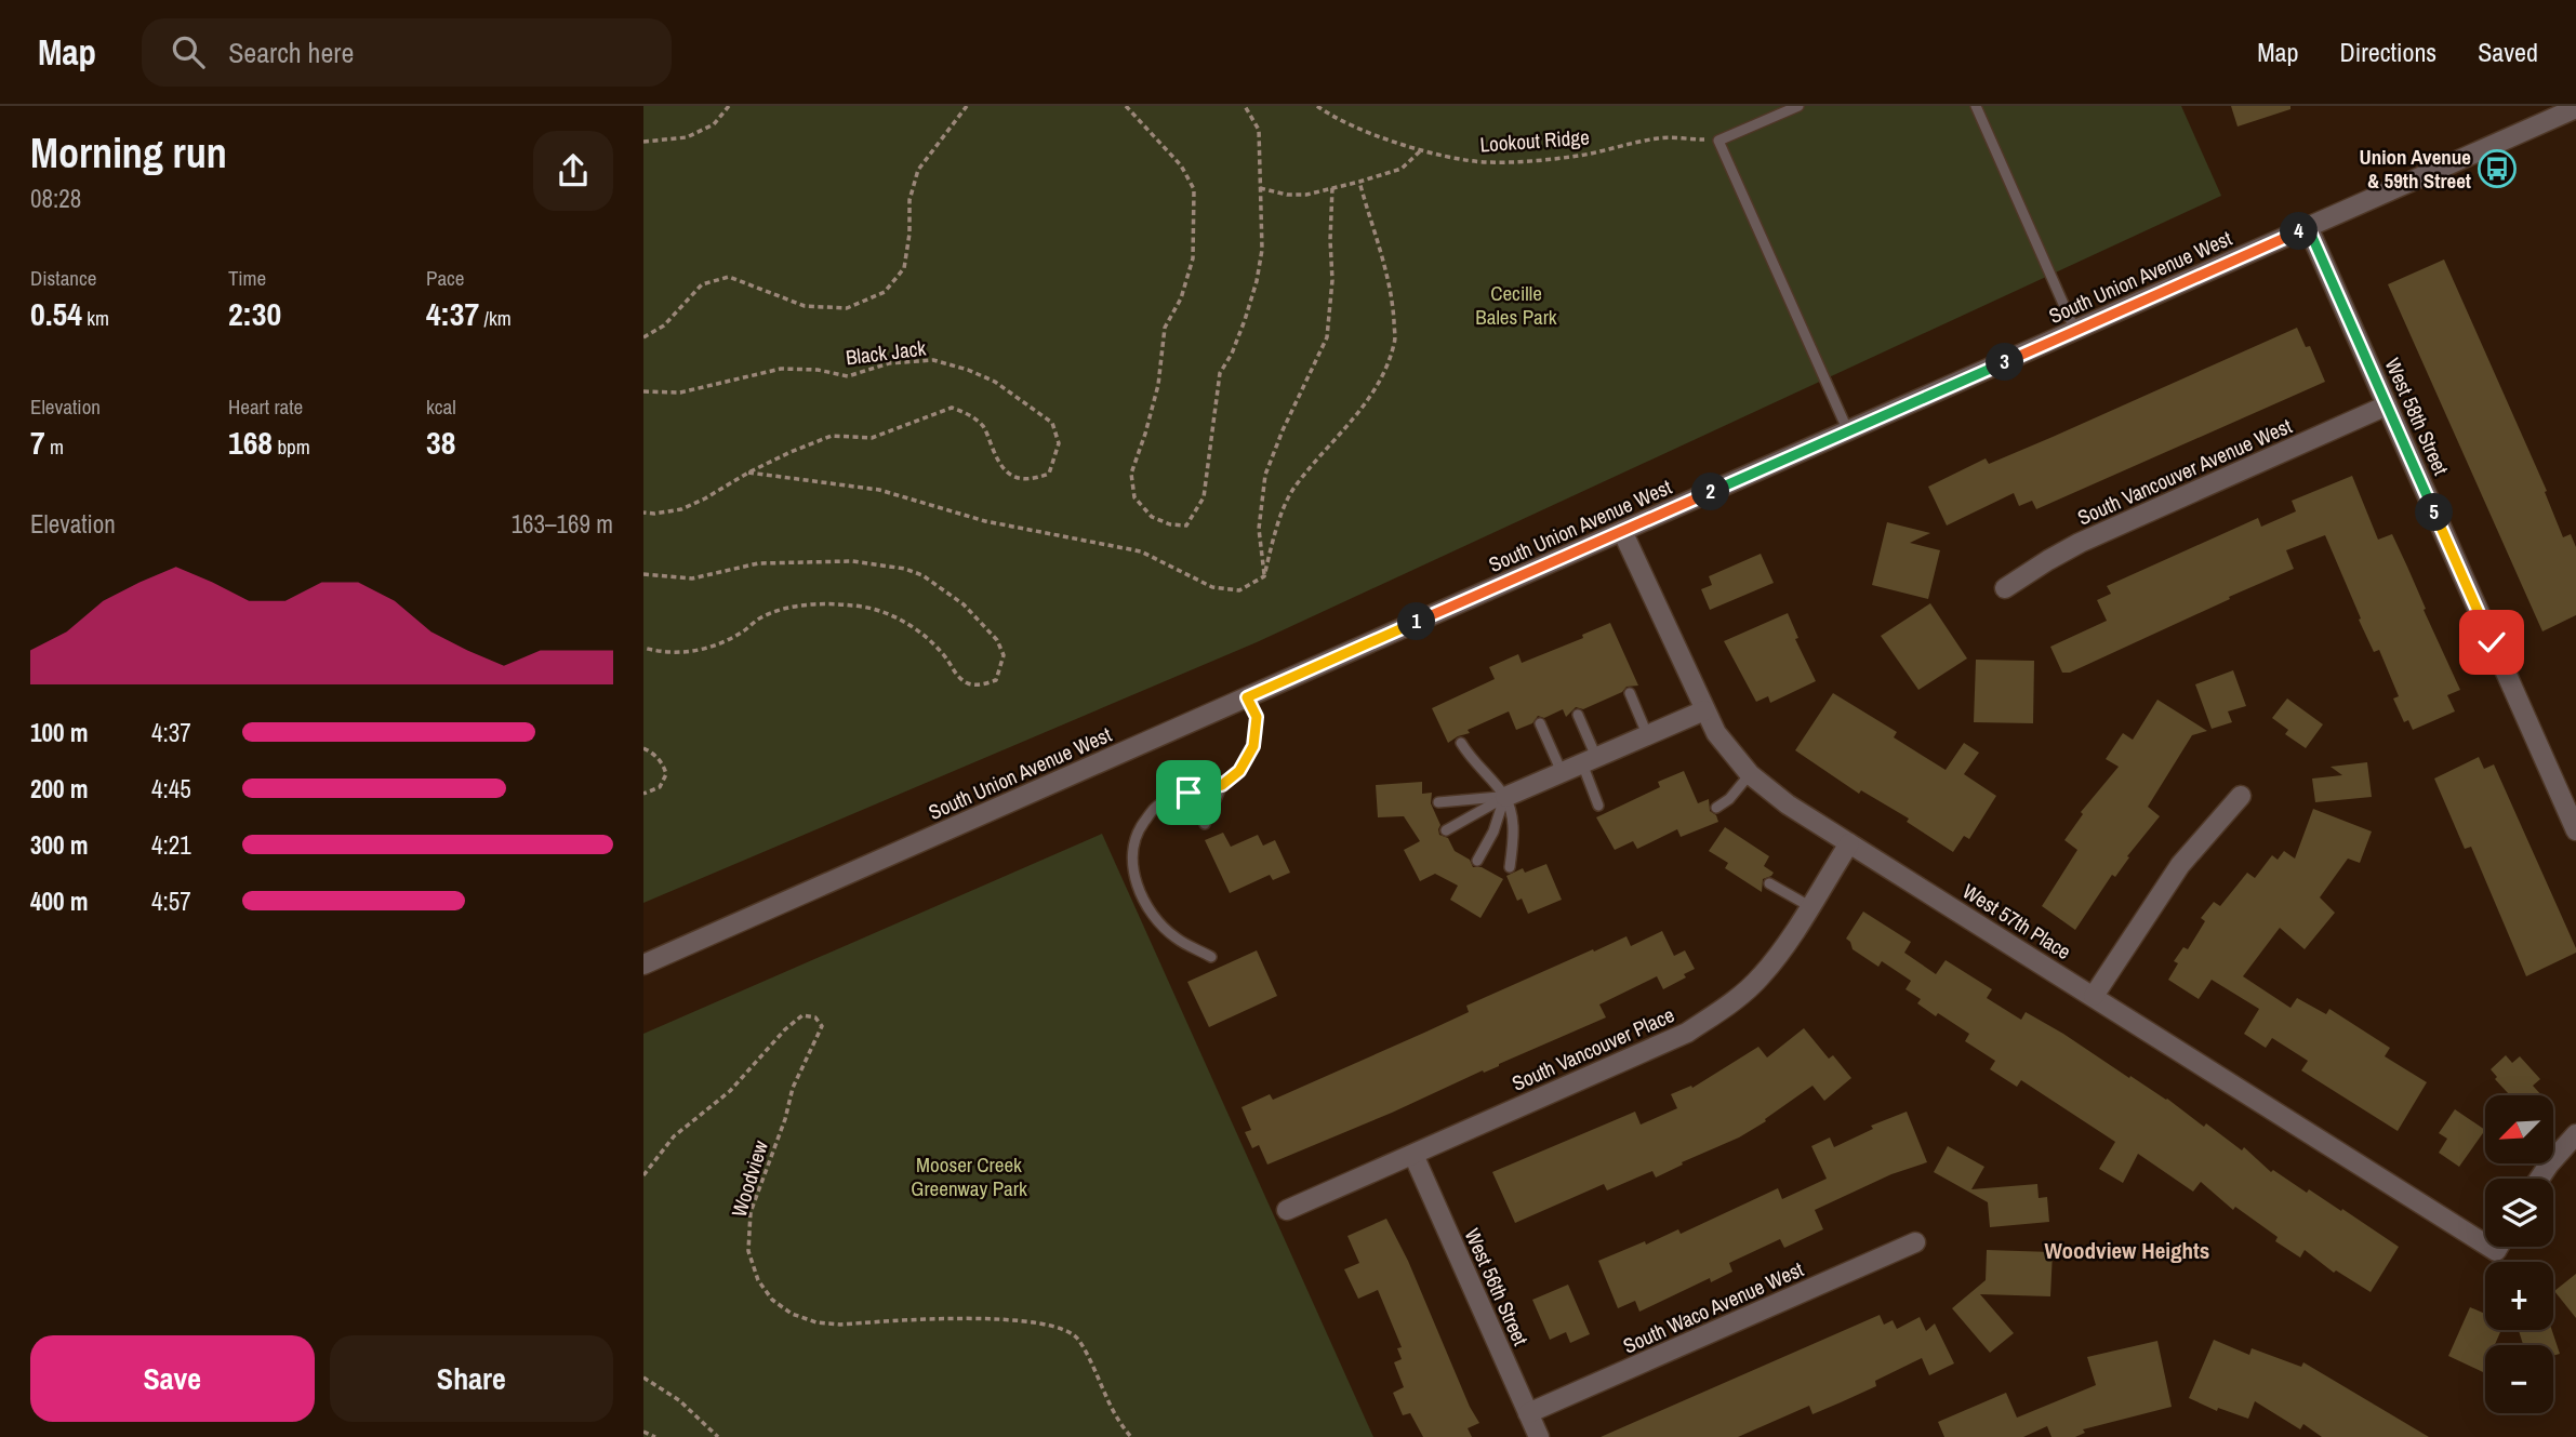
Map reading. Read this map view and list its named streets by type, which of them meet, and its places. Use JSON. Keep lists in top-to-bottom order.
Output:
{
  "streets": {
    "street": [
      "South Union Avenue West",
      "West 58th Street",
      "South Vancouver Avenue West",
      "West 57th Place",
      "South Vancouver Place",
      "West 56th Street",
      "South Waco Avenue West"
    ],
    "path": ["Lookout Ridge", "Black Jack", "Woodview"]
  },
  "crossings": [
    ["South Union Avenue West", "West 58th Street"],
    ["South Union Avenue West", "West 57th Place"],
    ["West 58th Street", "South Vancouver Avenue West"],
    ["West 57th Place", "South Vancouver Place"],
    ["South Vancouver Place", "West 56th Street"],
    ["West 56th Street", "South Waco Avenue West"]
  ],
  "districts": ["Woodview Heights"],
  "parks": ["Cecille Bales Park", "Mooser Creek Greenway Park"],
  "places": {
    "bus stop": ["Union Avenue & 59th Street"]
  },
  "north": "bottom left",
  "page": {
    "header": "Map",
    "search": "Search here",
    "nav": ["Map", "Directions", "Saved"],
    "heading": ["Morning run", "08:28"],
    "pins": [
      "4",
      "3",
      "2",
      "5",
      "1"
    ],
    "stats": [
      ["Distance", "0.54 km"],
      ["Time", "2:30"],
      ["Pace", "4:37 /km"],
      ["Elevation", "7 m"],
      ["Heart rate", "168 bpm"],
      ["kcal", "38"]
    ],
    "chart": ["Elevation", "163–169 m"],
    "list": [
      {
        "name": "100 m",
        "note": "4:37"
      },
      {
        "name": "200 m",
        "note": "4:45"
      },
      {
        "name": "300 m",
        "note": "4:21"
      },
      {
        "name": "400 m",
        "note": "4:57"
      }
    ],
    "map_buttons": ["+", "−"],
    "buttons": ["Save", "Share"]
  }
}
